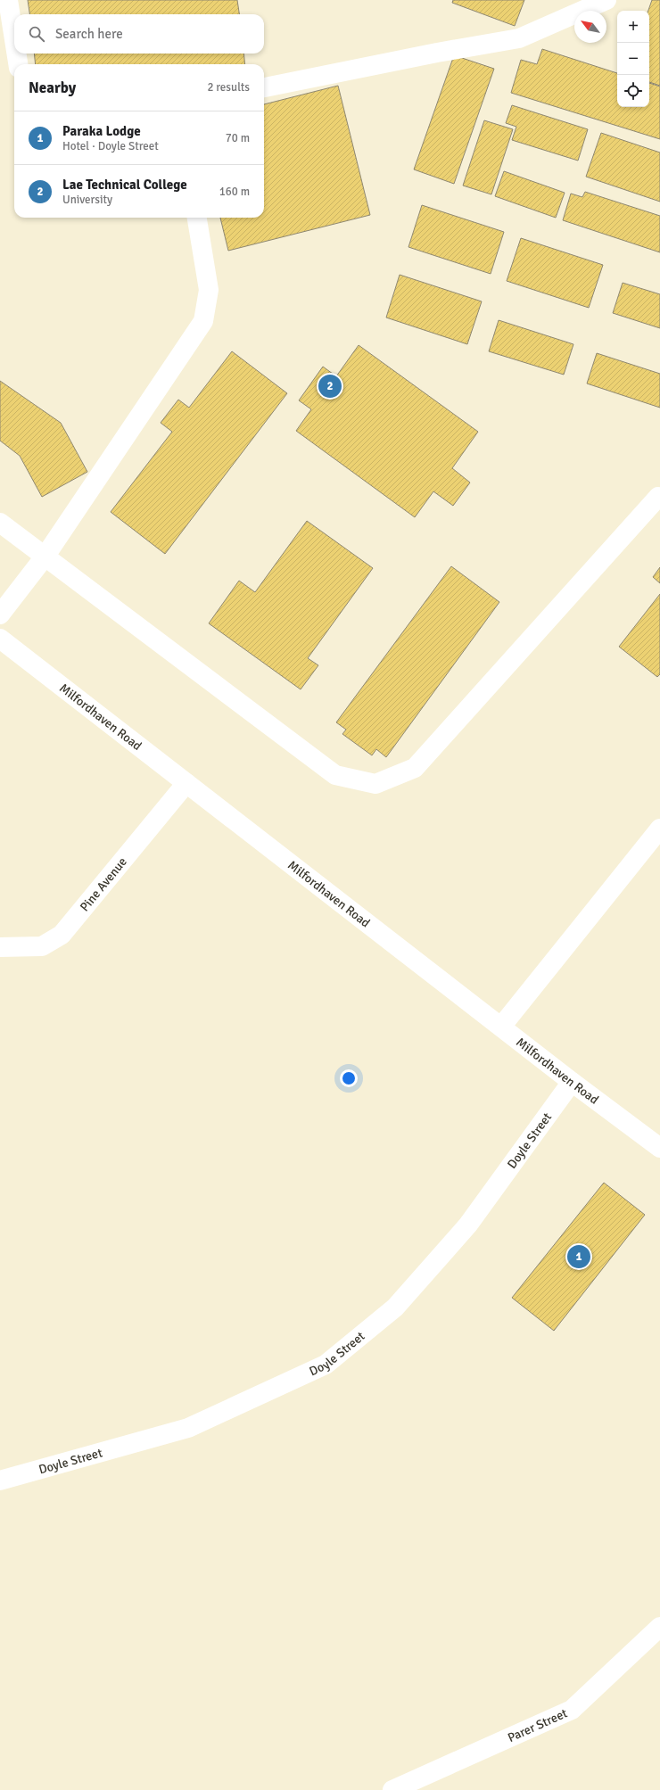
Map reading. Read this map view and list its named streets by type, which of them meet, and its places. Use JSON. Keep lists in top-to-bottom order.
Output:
{
  "streets": {
    "street": [
      "Milfordhaven Road",
      "Pine Avenue",
      "Doyle Street",
      "Parer Street"
    ]
  },
  "crossings": [
    ["Milfordhaven Road", "Pine Avenue"],
    ["Milfordhaven Road", "Doyle Street"]
  ],
  "north": "top left",
  "page": {
    "map_buttons": ["+", "−"],
    "search": "Search here",
    "heading": ["Nearby", "2 results"],
    "list": [
      {
        "mark": "1",
        "name": "Paraka Lodge",
        "note": "Hotel · Doyle Street",
        "value": "70 m"
      },
      {
        "mark": "2",
        "name": "Lae Technical College",
        "note": "University",
        "value": "160 m"
      }
    ],
    "pins": ["2", "1"]
  }
}
